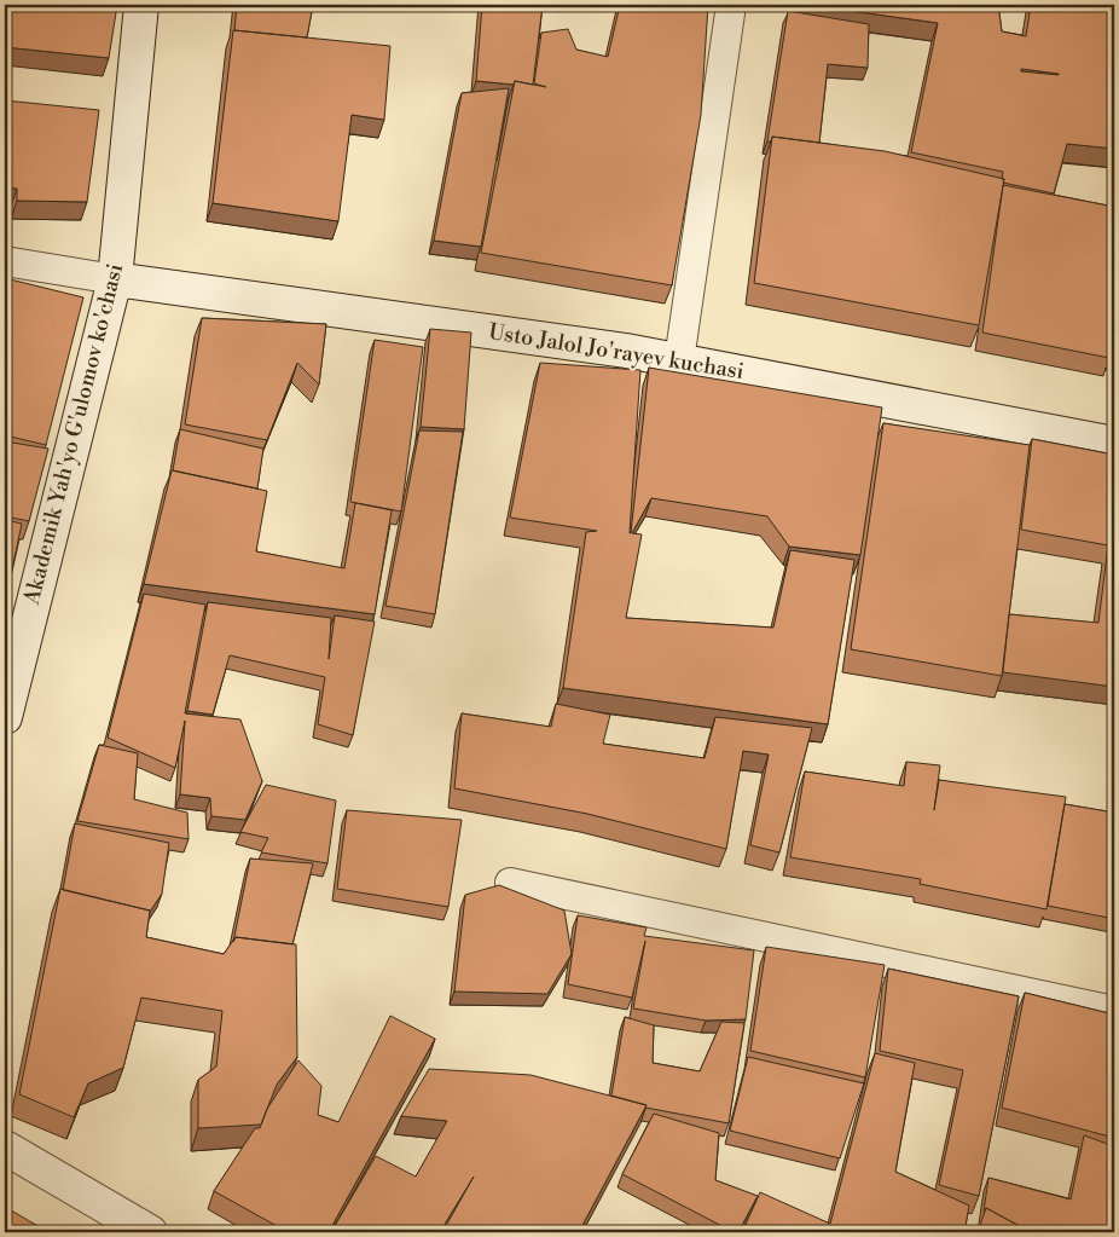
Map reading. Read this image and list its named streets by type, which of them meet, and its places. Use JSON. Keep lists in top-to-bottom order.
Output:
{
  "streets": {
    "street": ["Usto Jalol Jo'rayev kuchasi", "Akademik Yah'yo G'ulomov ko'chasi"]
  },
  "crossings": [
    ["Usto Jalol Jo'rayev kuchasi", "Akademik Yah'yo G'ulomov ko'chasi"]
  ]
}
